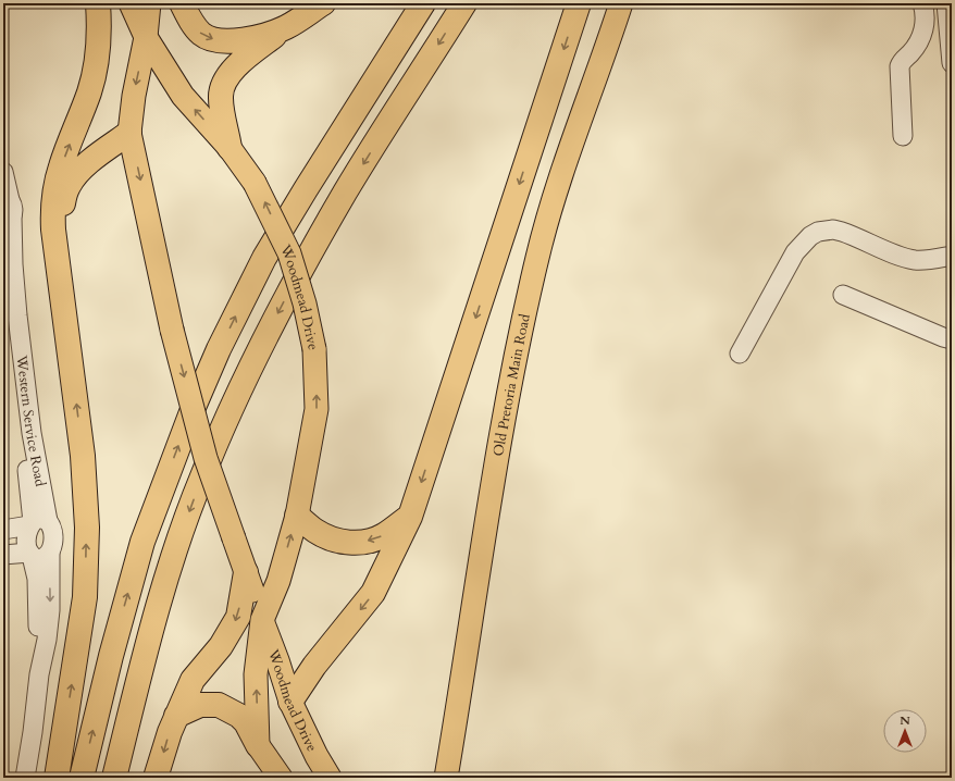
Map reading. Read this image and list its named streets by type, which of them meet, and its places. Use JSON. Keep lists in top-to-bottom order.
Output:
{
  "streets": {
    "main road": ["Woodmead Drive", "Old Pretoria Main Road"],
    "street": ["Western Service Road"]
  },
  "north": "top"
}
